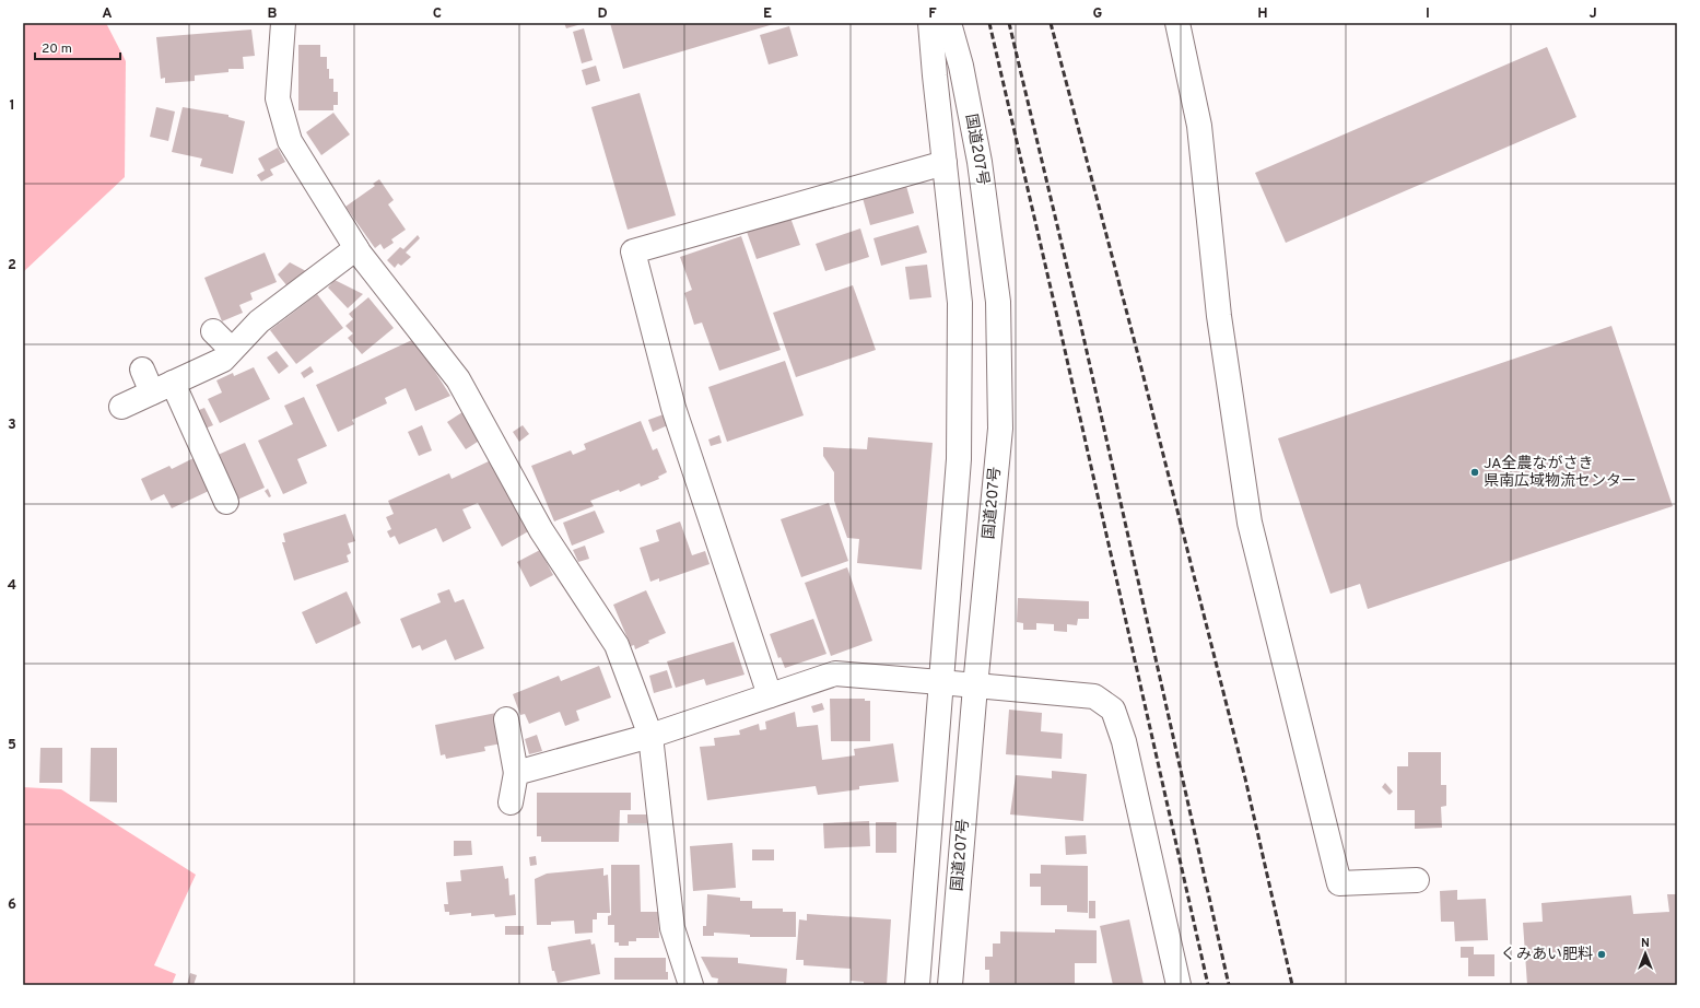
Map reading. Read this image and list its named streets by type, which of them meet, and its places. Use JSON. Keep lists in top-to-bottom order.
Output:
{
  "streets": {
    "street": ["国道207号"]
  },
  "places": ["JA全農ながさき 県南広域物流センター", "くみあい肥料"],
  "scale_bar": "20 m",
  "north": "top",
  "grid": {
    "columns": [
      "A",
      "B",
      "C",
      "D",
      "E",
      "F",
      "G",
      "H",
      "I",
      "J"
    ],
    "rows": [
      "1",
      "2",
      "3",
      "4",
      "5",
      "6"
    ]
  }
}
